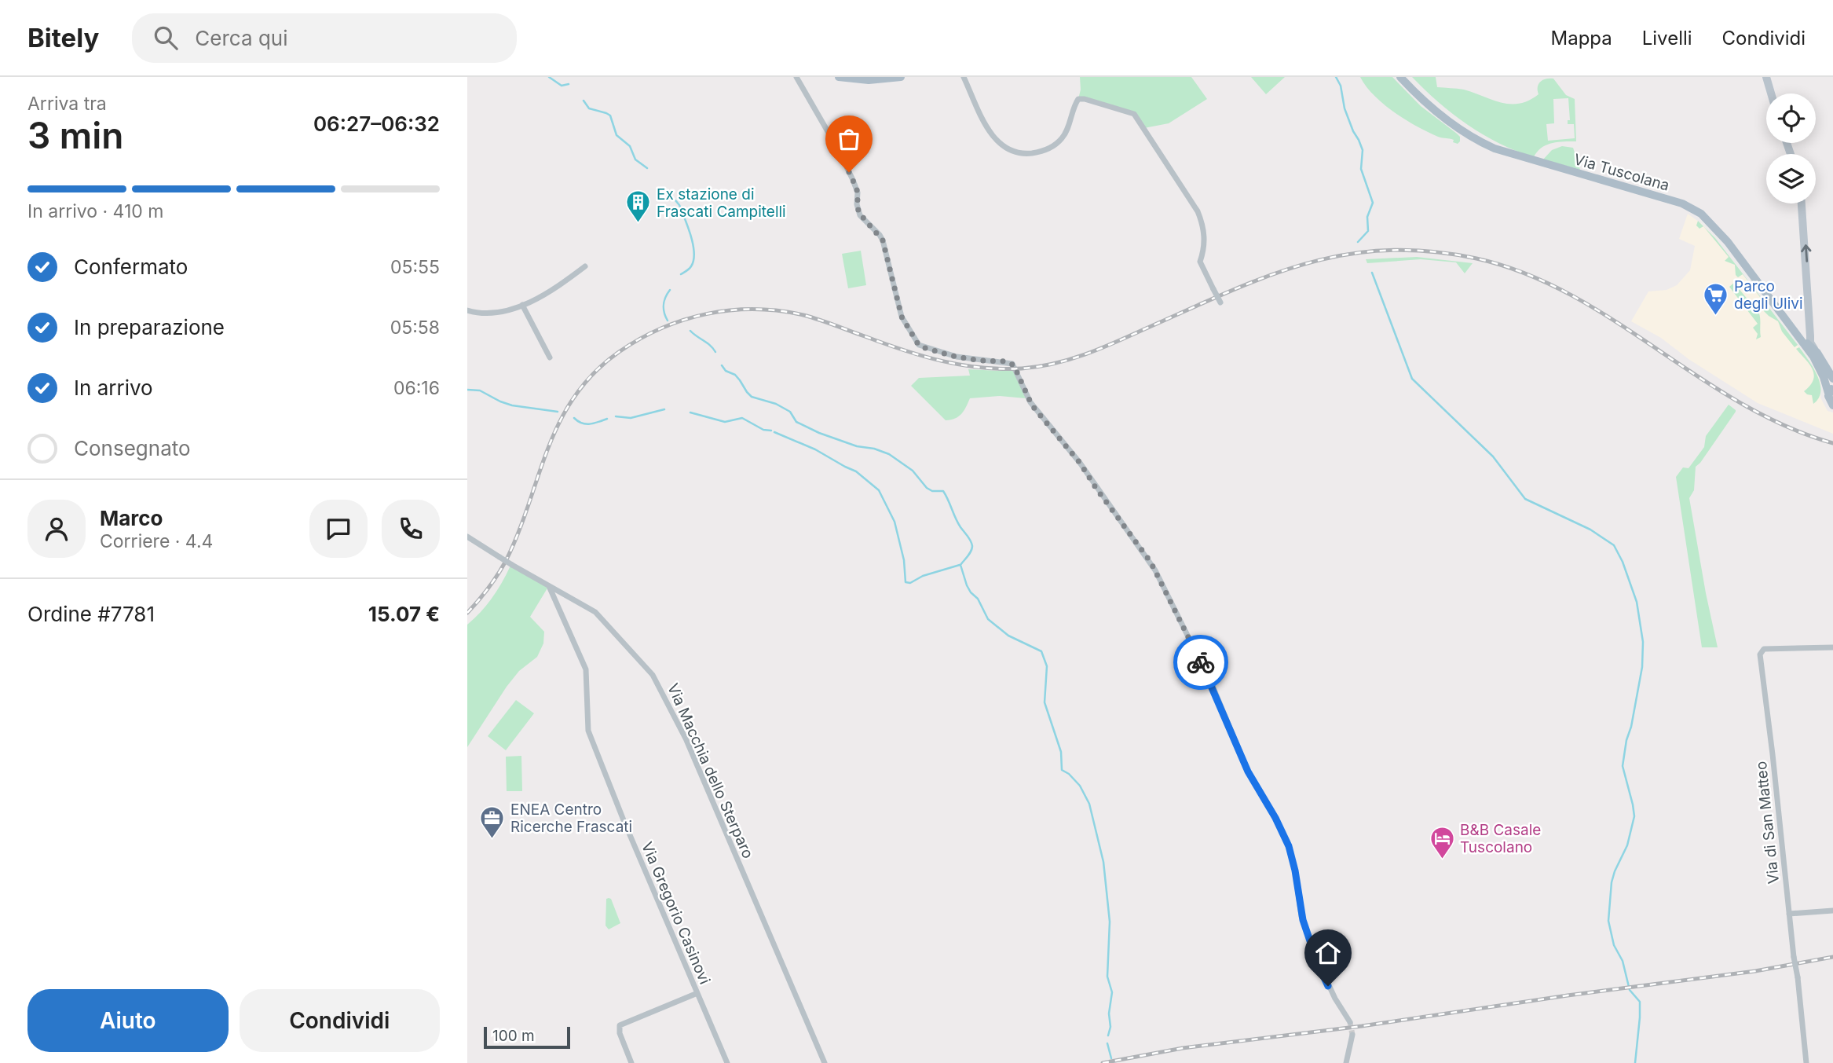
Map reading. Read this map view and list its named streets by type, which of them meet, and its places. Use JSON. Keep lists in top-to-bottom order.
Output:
{
  "streets": {
    "main road": ["Via Tuscolana"],
    "street": ["Via Macchia dello Sterparo", "Via di San Matteo", "Via Gregorio Casinovi"]
  },
  "crossings": [
    ["Via Macchia dello Sterparo", "Via Gregorio Casinovi"]
  ],
  "places": {
    "building": ["Ex stazione di Frascati Campitelli"],
    "supermarket": ["Parco degli Ulivi"],
    "office": ["ENEA Centro Ricerche Frascati"],
    "hotel": ["B&B Casale Tuscolano"]
  },
  "scale_bar": "100 m",
  "page": {
    "header": "Bitely",
    "search": "Cerca qui",
    "nav": ["Mappa", "Livelli", "Condividi"],
    "heading": ["3 min", "Arriva tra", "06:27–06:32"],
    "panel": [
      "Marco",
      "Corriere · 4.4",
      "Ordine #7781",
      "15.07 €"
    ],
    "bar": "In arrivo · 410 m",
    "list": [
      ["Confermato", "05:55"],
      ["In preparazione", "05:58"],
      ["In arrivo", "06:16"],
      "Consegnato"
    ],
    "buttons": ["Aiuto", "Condividi"],
    "scale": "100 m"
  }
}
